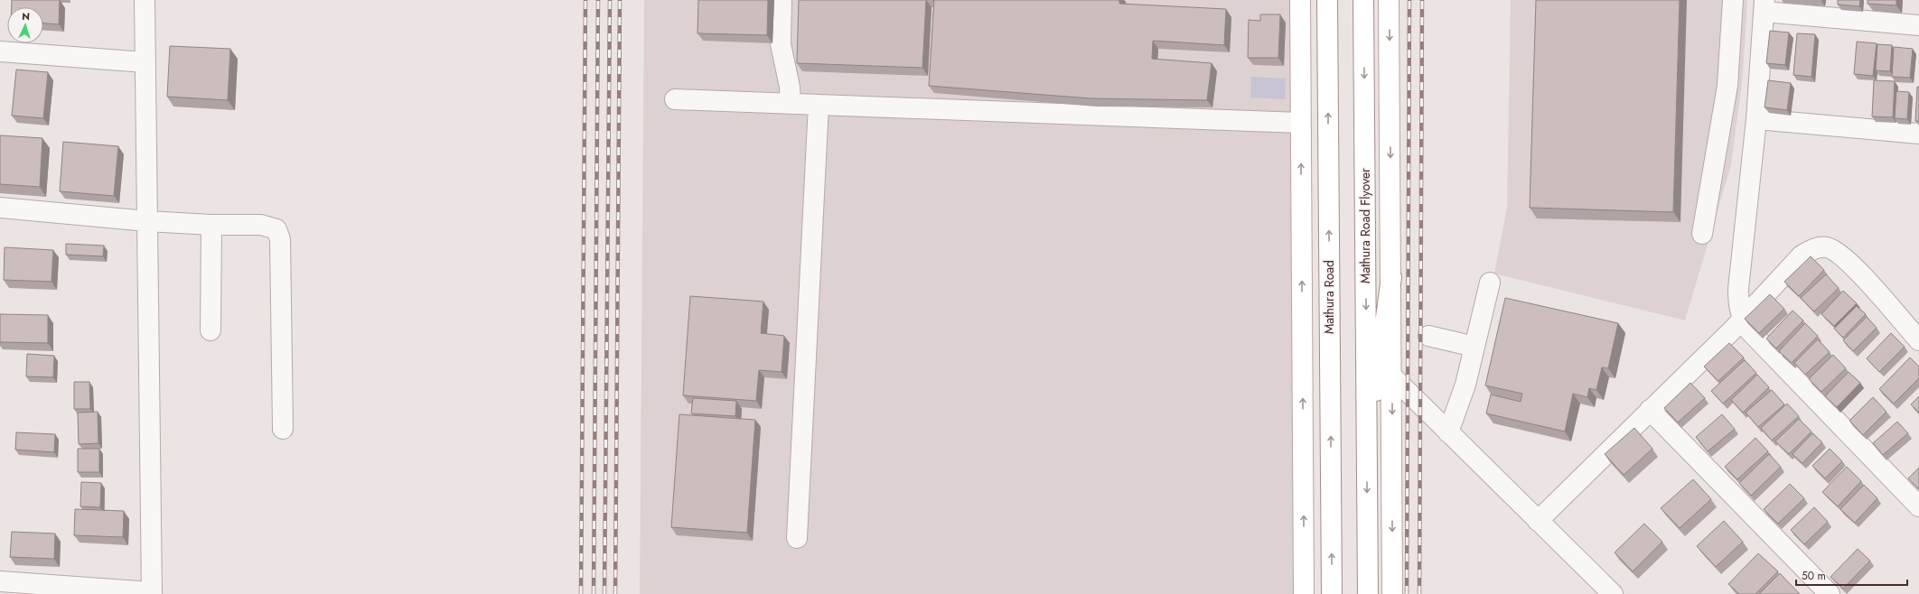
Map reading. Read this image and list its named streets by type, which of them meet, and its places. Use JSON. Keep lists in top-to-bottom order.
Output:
{
  "streets": {
    "main road": ["Mathura Road Flyover", "Mathura Road"]
  },
  "scale_bar": "50 m",
  "north": "top"
}
